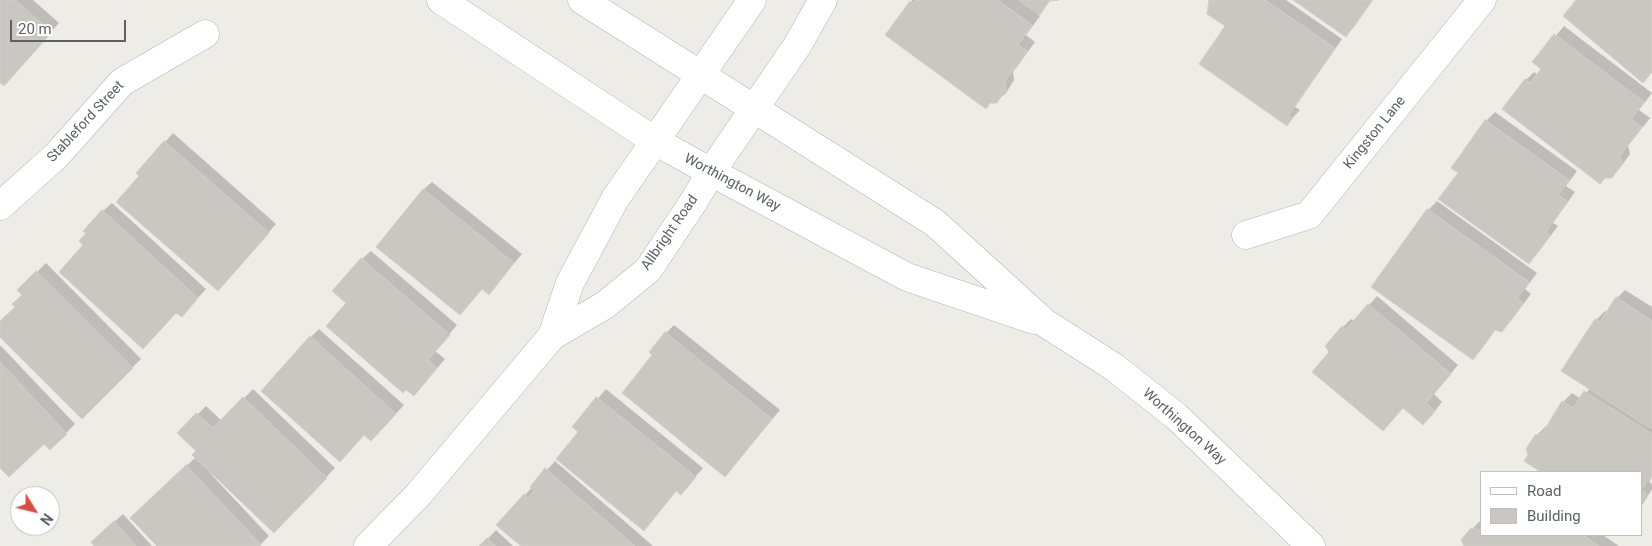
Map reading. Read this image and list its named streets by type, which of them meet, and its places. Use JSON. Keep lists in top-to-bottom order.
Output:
{
  "streets": {
    "street": [
      "Stableford Street",
      "Kingston Lane",
      "Worthington Way",
      "Allbright Road"
    ]
  },
  "crossings": [
    ["Worthington Way", "Allbright Road"]
  ],
  "legend": ["Road", "Building"],
  "scale_bar": "20 m",
  "north": "bottom right"
}
